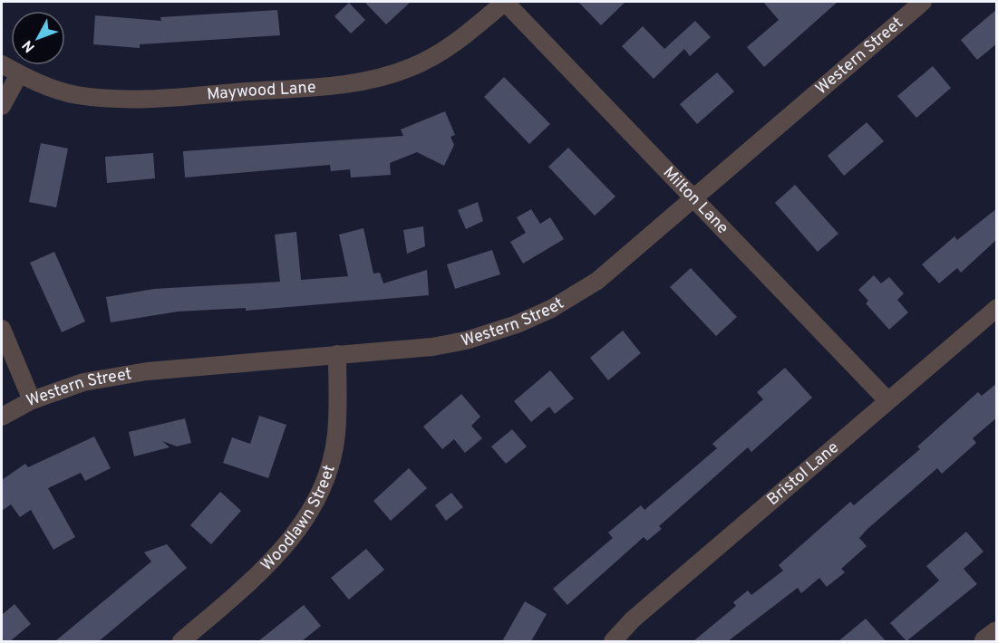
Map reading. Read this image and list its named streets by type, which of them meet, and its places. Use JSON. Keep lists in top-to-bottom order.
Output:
{
  "streets": {
    "street": [
      "Western Street",
      "Maywood Lane",
      "Milton Lane",
      "Bristol Lane",
      "Woodlawn Street"
    ]
  },
  "crossings": [
    ["Western Street", "Milton Lane"],
    ["Western Street", "Woodlawn Street"],
    ["Maywood Lane", "Milton Lane"],
    ["Milton Lane", "Bristol Lane"]
  ],
  "north": "bottom left"
}
